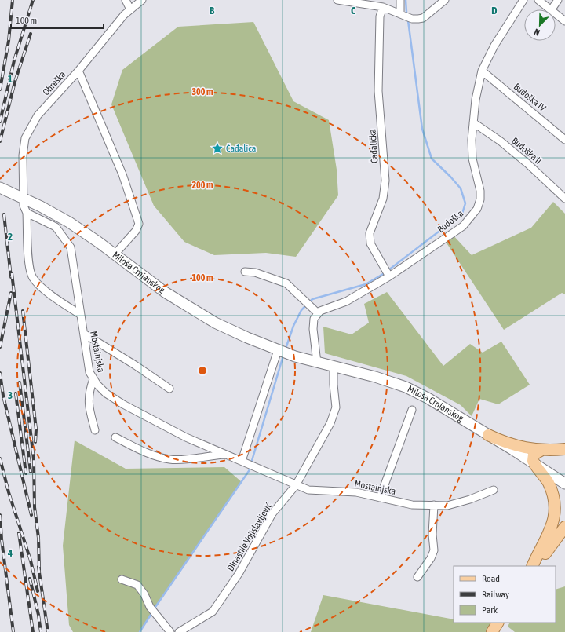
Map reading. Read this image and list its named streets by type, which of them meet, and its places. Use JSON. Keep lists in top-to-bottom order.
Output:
{
  "streets": {
    "main road": ["Miloša Crnjanskog"],
    "street": [
      "Obreška",
      "Budoška IV",
      "Čađalička",
      "Budoška II",
      "Budoška",
      "Mostainjska",
      "Dinastije Vojislavljević"
    ]
  },
  "crossings": [
    ["Obreška", "Miloša Crnjanskog"],
    ["Budoška IV", "Budoška"],
    ["Čađalička", "Budoška"],
    ["Budoška II", "Budoška"],
    ["Miloša Crnjanskog", "Dinastije Vojislavljević"],
    ["Mostainjska", "Dinastije Vojislavljević"]
  ],
  "places": {
    "place": ["Čađalica"]
  },
  "legend": ["Road", "Railway", "Park"],
  "scale_bar": "100 m",
  "north": "bottom left",
  "grid": {
    "columns": ["B", "C", "D"],
    "rows": [
      "1",
      "2",
      "3",
      "4"
    ]
  },
  "rings": ["300 m", "200 m", "100 m"]
}
